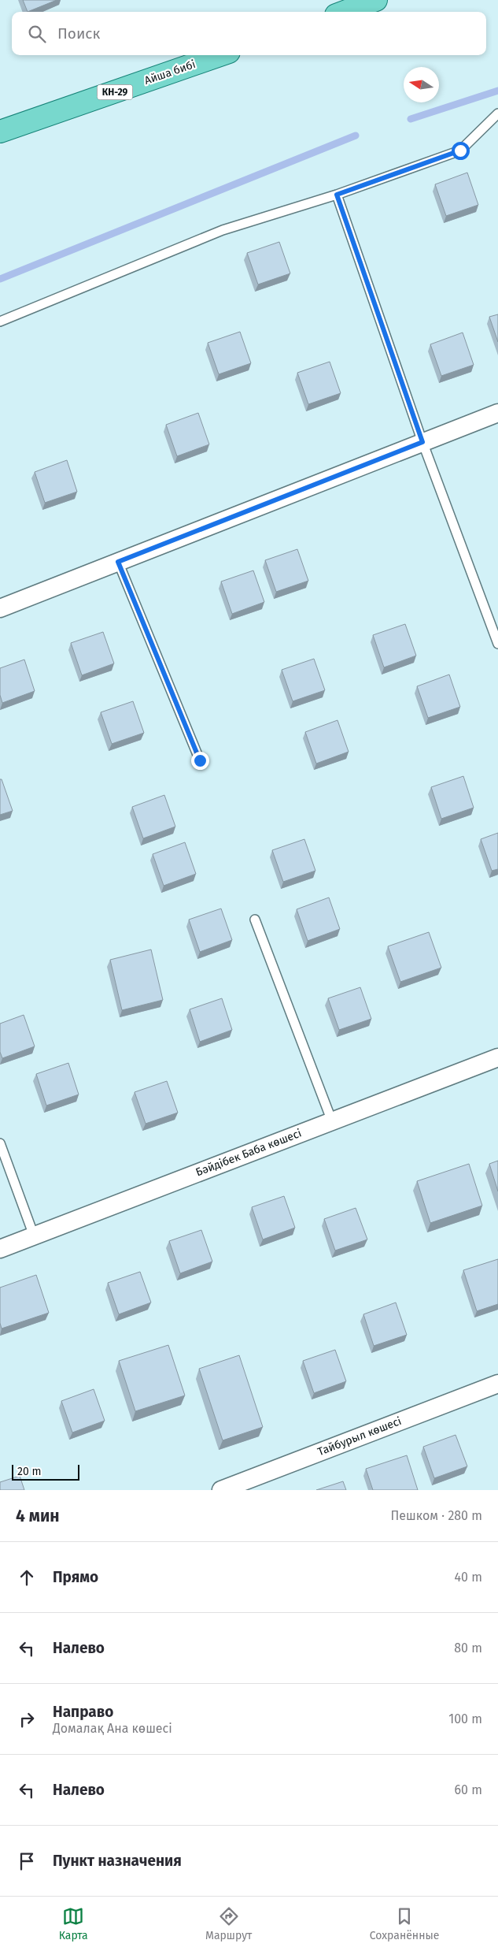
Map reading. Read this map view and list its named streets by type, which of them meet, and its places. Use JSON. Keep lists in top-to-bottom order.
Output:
{
  "streets": {
    "main road": ["Айша бибі", "КН-29"],
    "street": ["Бәйдібек Баба көшесі", "Тайбурыл көшесі"]
  },
  "scale_bar": "20 m",
  "north": "left",
  "page": {
    "search": "Поиск",
    "scale": "20 m",
    "heading": ["4 мин", "Пешком · 280 m"],
    "list": [
      ["Прямо", "40 m"],
      ["Налево", "80 m"],
      ["Направо", "Домалақ Ана көшесі", "100 m"],
      ["Налево", "60 m"],
      "Пункт назначения"
    ],
    "nav": ["Карта", "Маршрут", "Сохранённые"]
  }
}
